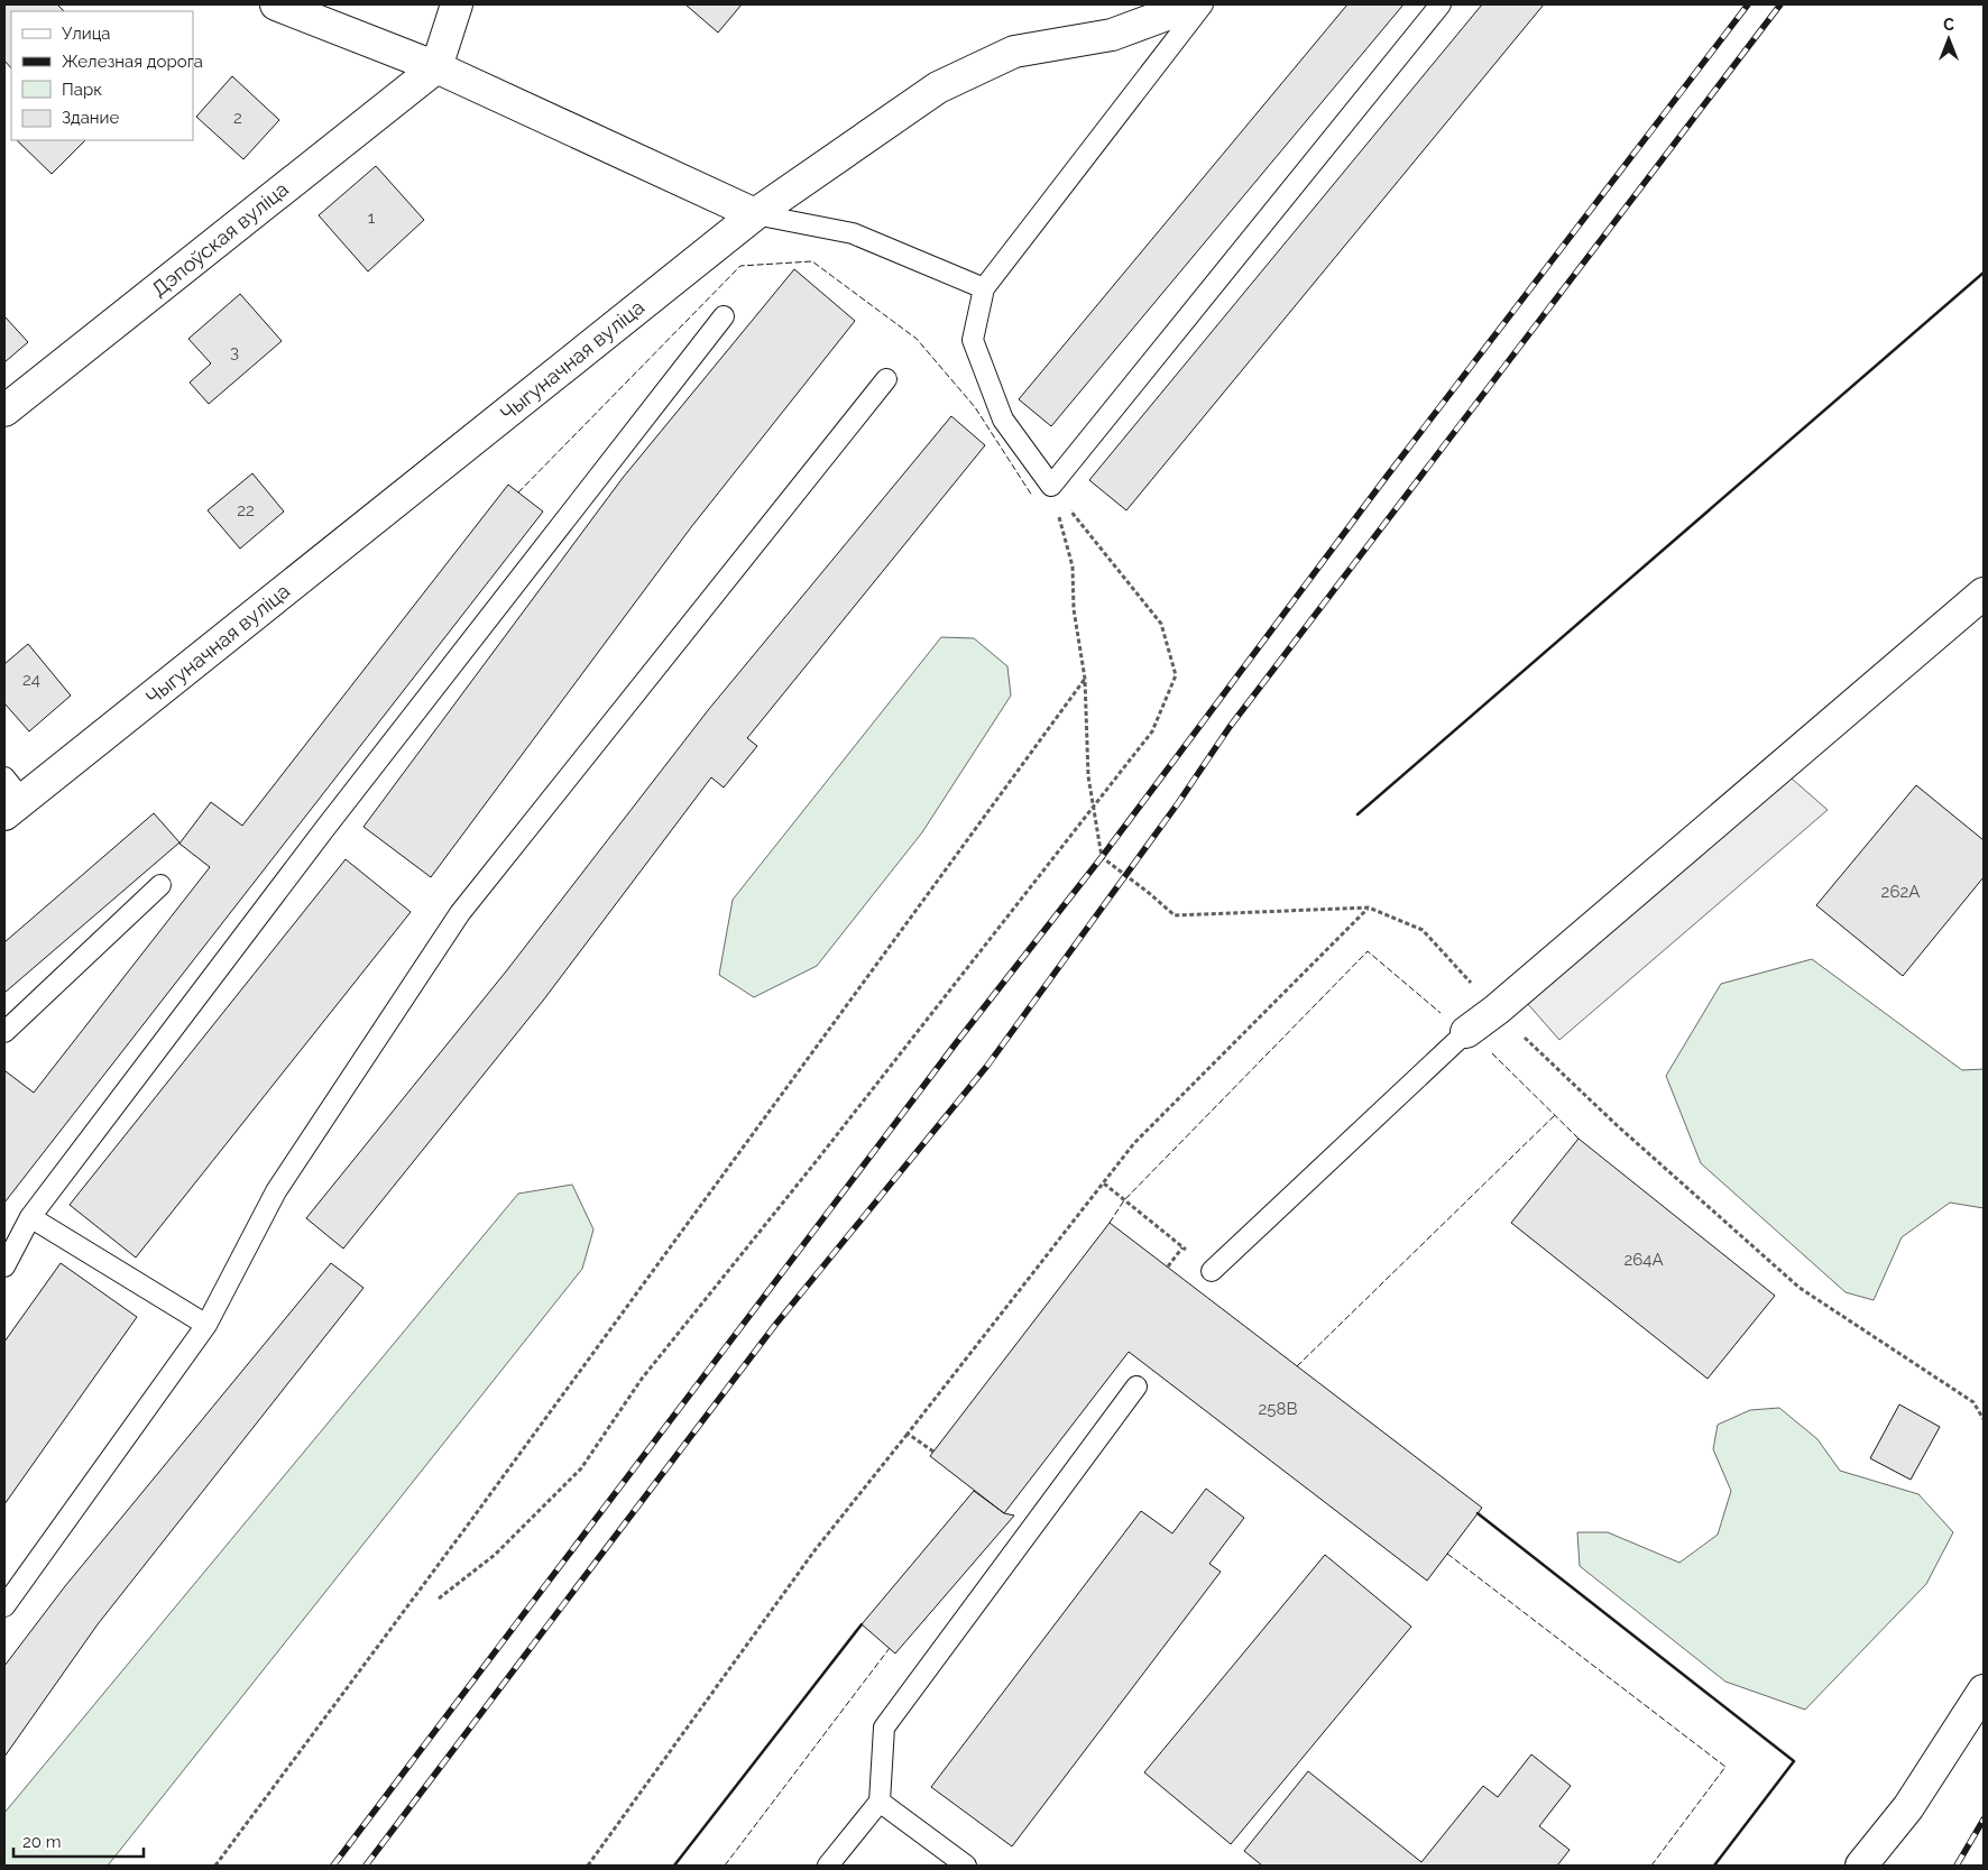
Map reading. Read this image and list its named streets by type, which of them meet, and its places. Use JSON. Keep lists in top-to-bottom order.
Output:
{
  "streets": {
    "street": ["Дэпоўская вуліца", "Чыгуначная вуліца"]
  },
  "house_numbers": [
    "2",
    "1",
    "3",
    "22",
    "24",
    "262А",
    "264А",
    "258В"
  ],
  "legend": [
    "Улица",
    "Железная дорога",
    "Парк",
    "Здание"
  ],
  "scale_bar": "20 m",
  "north": "top"
}
